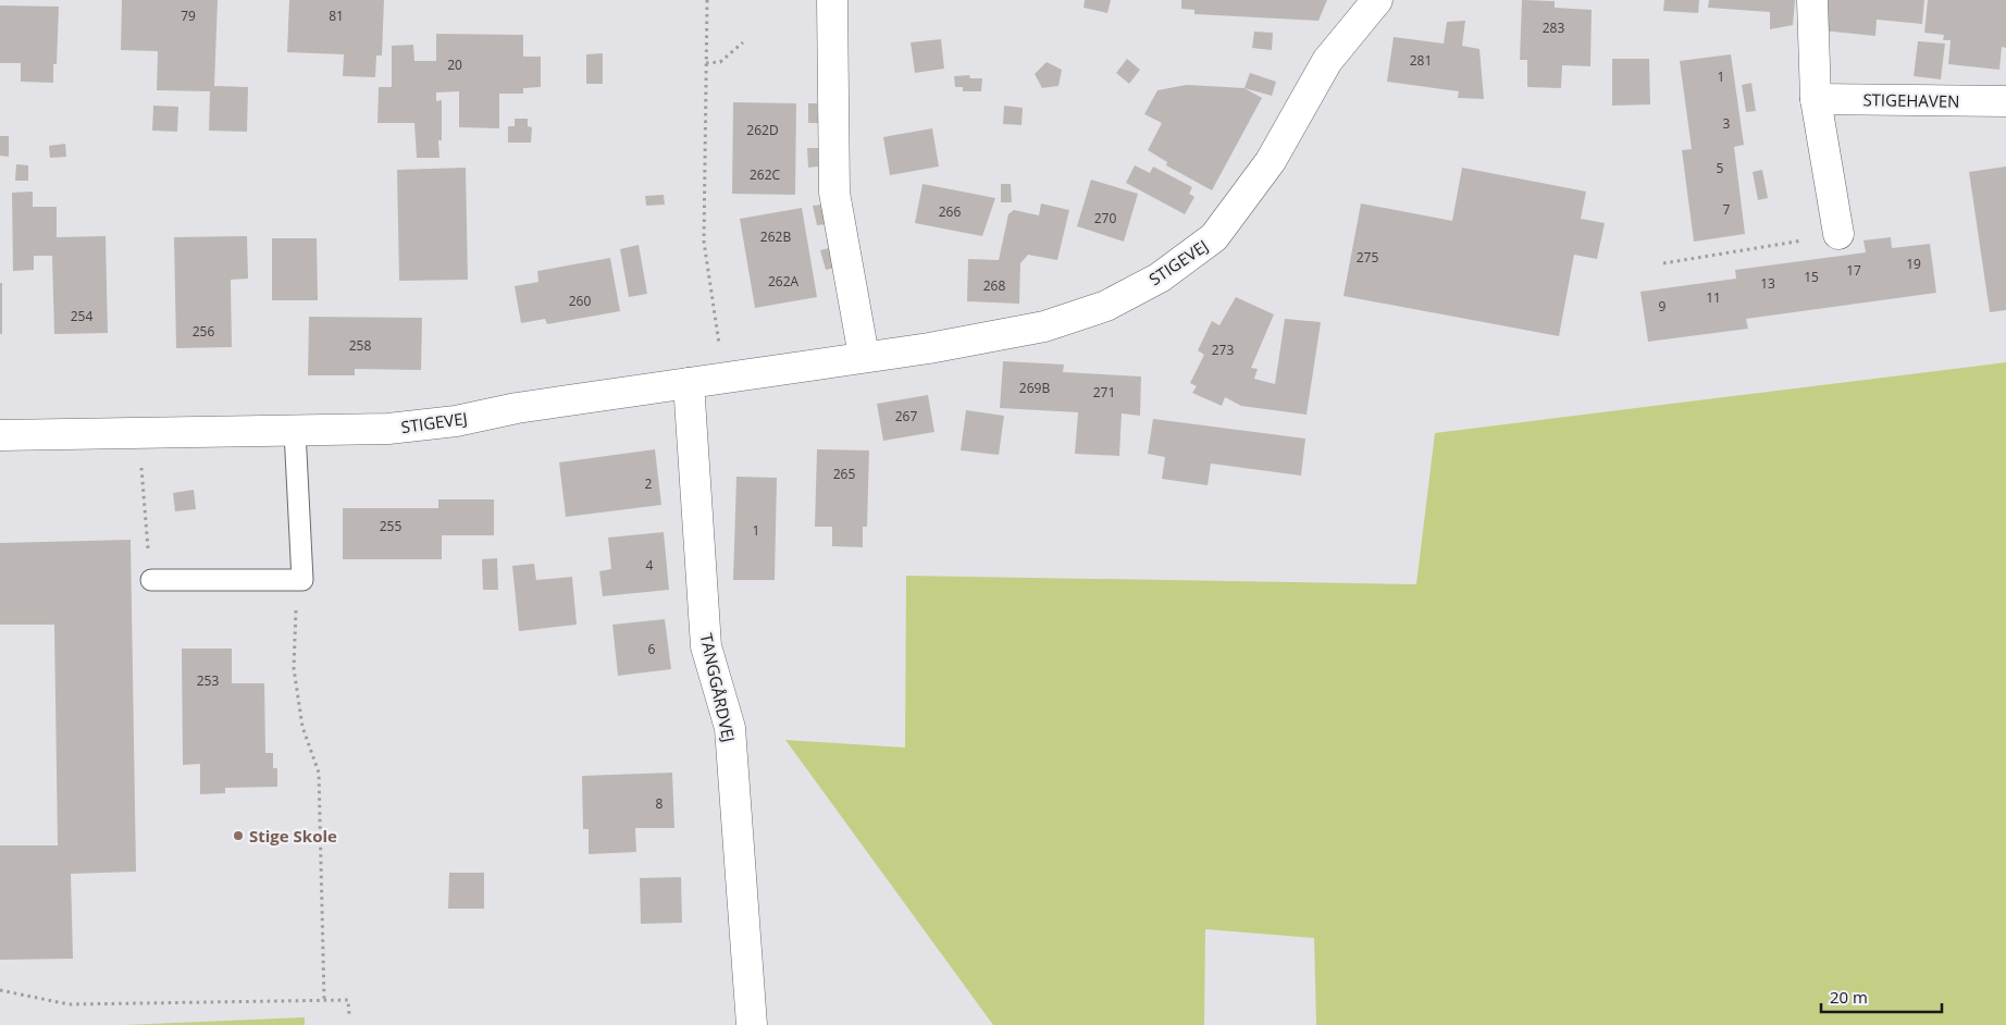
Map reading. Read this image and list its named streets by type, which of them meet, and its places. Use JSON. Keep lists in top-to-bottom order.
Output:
{
  "streets": {
    "street": ["STIGEHAVEN", "STIGEVEJ", "TANGGÅRDVEJ"]
  },
  "crossings": [
    ["STIGEVEJ", "TANGGÅRDVEJ"]
  ],
  "places": ["Stige Skole"],
  "house_numbers": [
    "79",
    "81",
    "283",
    "281",
    "20",
    "1",
    "3",
    "262D",
    "5",
    "262C",
    "7",
    "266",
    "270",
    "262B",
    "275",
    "19",
    "17",
    "15",
    "262A",
    "13",
    "268",
    "11",
    "260",
    "9",
    "254",
    "256",
    "258",
    "273",
    "269B",
    "271",
    "267",
    "265",
    "2",
    "255",
    "1",
    "4",
    "6",
    "253",
    "8"
  ],
  "scale_bar": "20 m"
}
